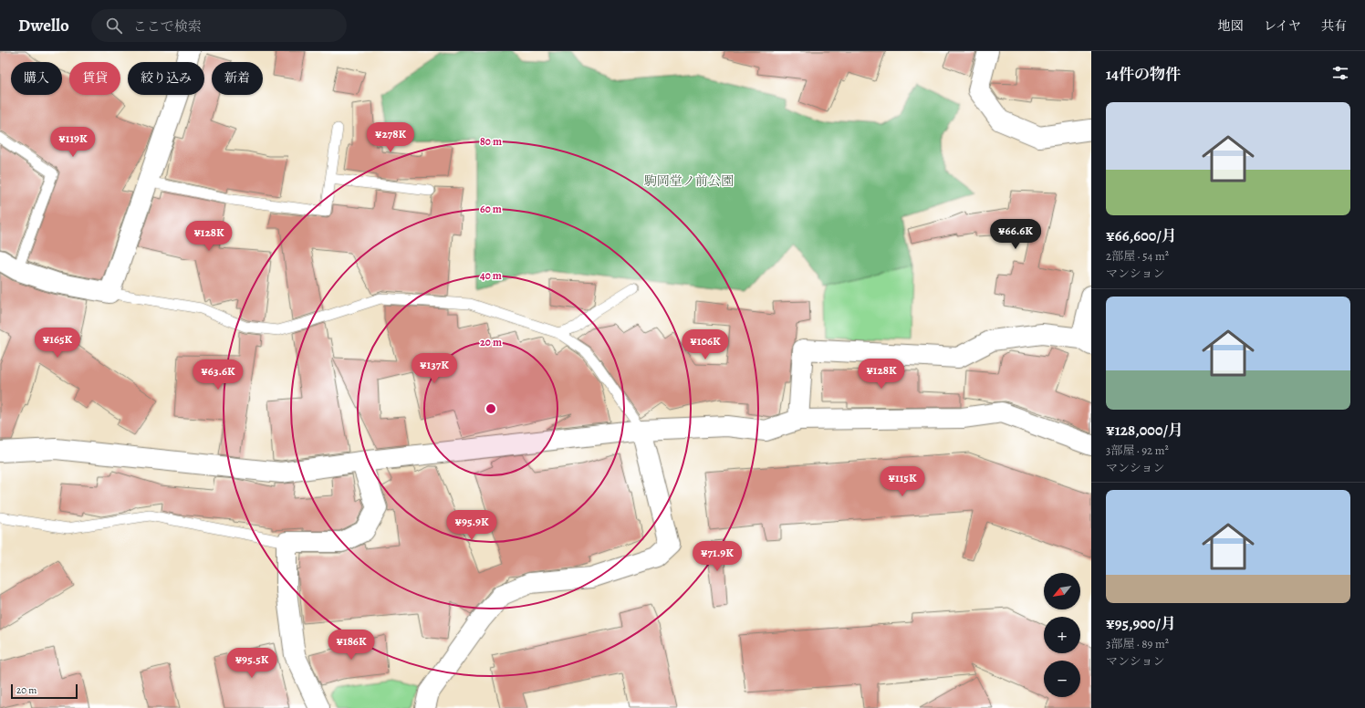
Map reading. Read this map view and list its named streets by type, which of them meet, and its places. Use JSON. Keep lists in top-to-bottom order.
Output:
{
  "parks": ["駒岡堂ノ前公園"],
  "scale_bar": "20 m",
  "north": "bottom left",
  "page": {
    "header": "Dwello",
    "search": "ここで検索",
    "nav": ["地図", "レイヤ", "共有"],
    "heading": "14件の物件",
    "chip": [
      "購入",
      "賃貸",
      "絞り込み",
      "新着"
    ],
    "list": [
      {
        "name": "¥66,600/月",
        "note": "2部屋 · 54 m² · マンション"
      },
      {
        "name": "¥128,000/月",
        "note": "3部屋 · 92 m² · マンション"
      },
      {
        "name": "¥95,900/月",
        "note": "3部屋 · 89 m² · マンション"
      }
    ],
    "price": [
      "¥278K",
      "¥119K",
      "¥66.6K",
      "¥128K",
      "¥165K",
      "¥106K",
      "¥137K",
      "¥128K",
      "¥63.6K",
      "¥115K",
      "¥95.9K",
      "¥71.9K",
      "¥186K",
      "¥95.5K"
    ],
    "map_buttons": ["+", "−"],
    "scale": "20 m"
  },
  "rings": [
    "80 m",
    "60 m",
    "40 m",
    "20 m"
  ]
}
